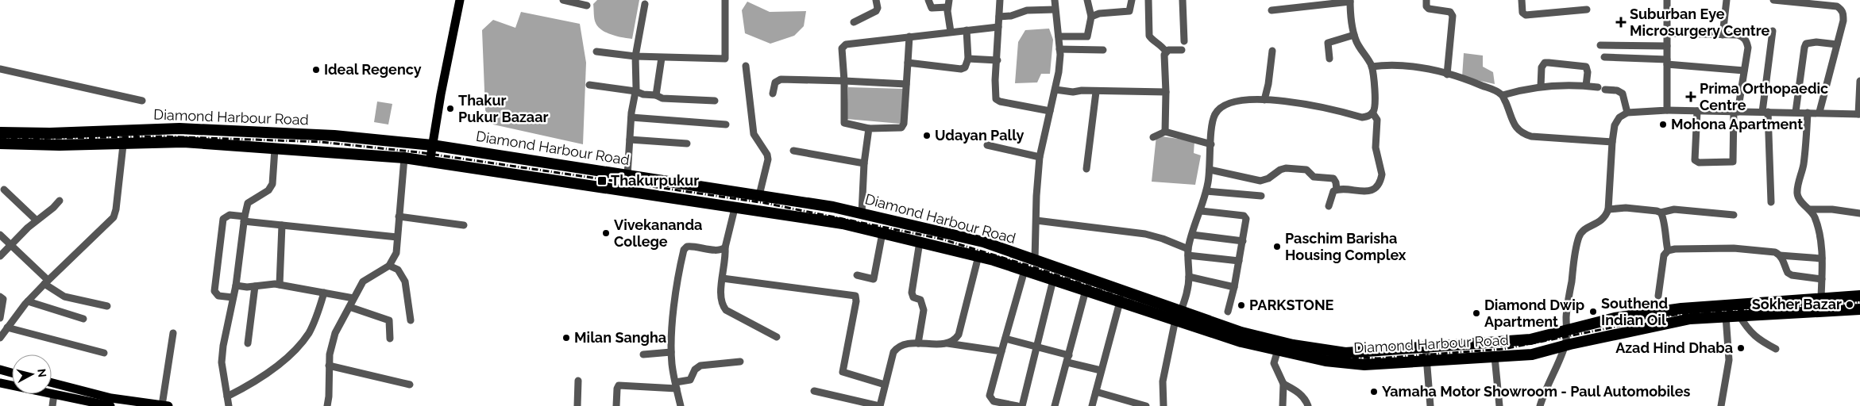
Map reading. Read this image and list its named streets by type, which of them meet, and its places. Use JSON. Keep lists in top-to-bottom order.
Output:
{
  "streets": {
    "highway": ["Diamond Harbour Road"]
  },
  "places": {
    "health": ["Suburban Eye Microsurgery Centre", "Prima Orthopaedic Centre"],
    "other": [
      "Ideal Regency",
      "Thakur Pukur Bazaar",
      "Mohona Apartment",
      "Udayan Pally",
      "Vivekananda College",
      "Paschim Barisha Housing Complex",
      "Sokher Bazar",
      "PARKSTONE",
      "Southend Indian Oil",
      "Diamond Dwip Apartment",
      "Milan Sangha",
      "Azad Hind Dhaba",
      "Yamaha Motor Showroom - Paul Automobiles"
    ],
    "transit": ["Thakurpukur"]
  },
  "north": "right"
}
